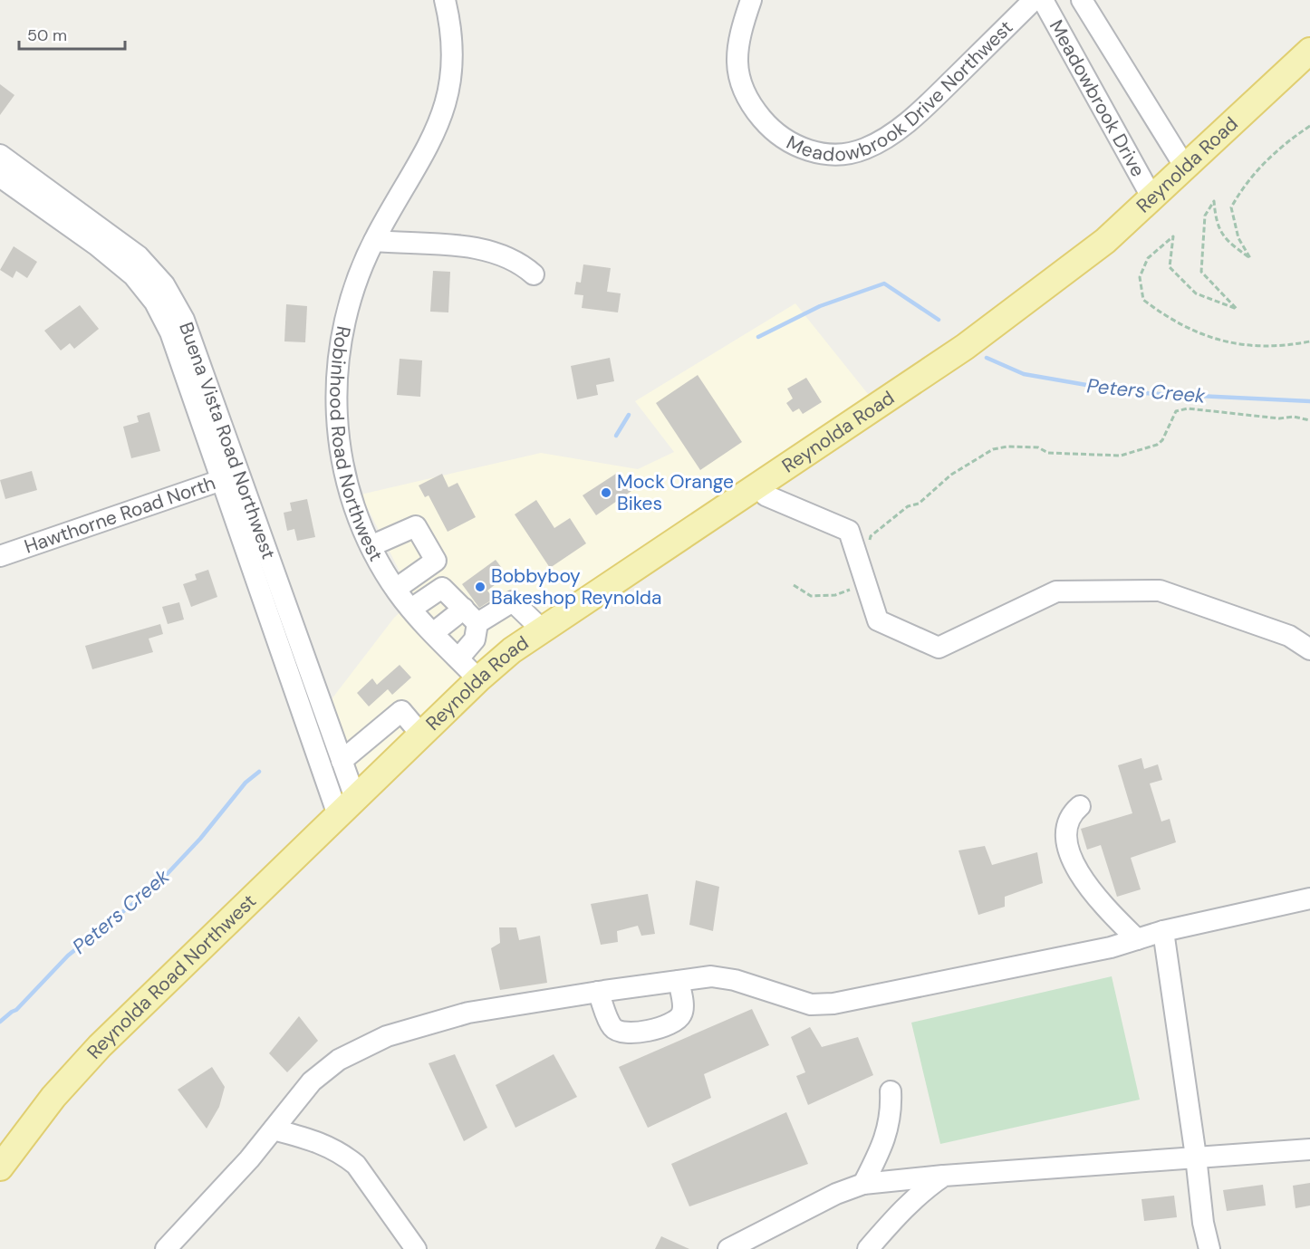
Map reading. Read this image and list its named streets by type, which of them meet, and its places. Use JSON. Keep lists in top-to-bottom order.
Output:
{
  "streets": {
    "main road": ["Reynolda Road", "Reynolda Road Northwest"],
    "street": [
      "Meadowbrook Drive Northwest",
      "Meadowbrook Drive",
      "Buena Vista Road Northwest",
      "Robinhood Road Northwest",
      "Hawthorne Road North"
    ]
  },
  "crossings": [
    ["Meadowbrook Drive Northwest", "Meadowbrook Drive"],
    ["Meadowbrook Drive", "Reynolda Road"],
    ["Reynolda Road", "Buena Vista Road Northwest"],
    ["Reynolda Road", "Robinhood Road Northwest"],
    ["Reynolda Road", "Reynolda Road Northwest"],
    ["Buena Vista Road Northwest", "Hawthorne Road North"],
    ["Buena Vista Road Northwest", "Reynolda Road Northwest"]
  ],
  "water": ["Peters Creek"],
  "places": ["Mock Orange Bikes", "Bobbyboy Bakeshop Reynolda"],
  "scale_bar": "50 m"
}
